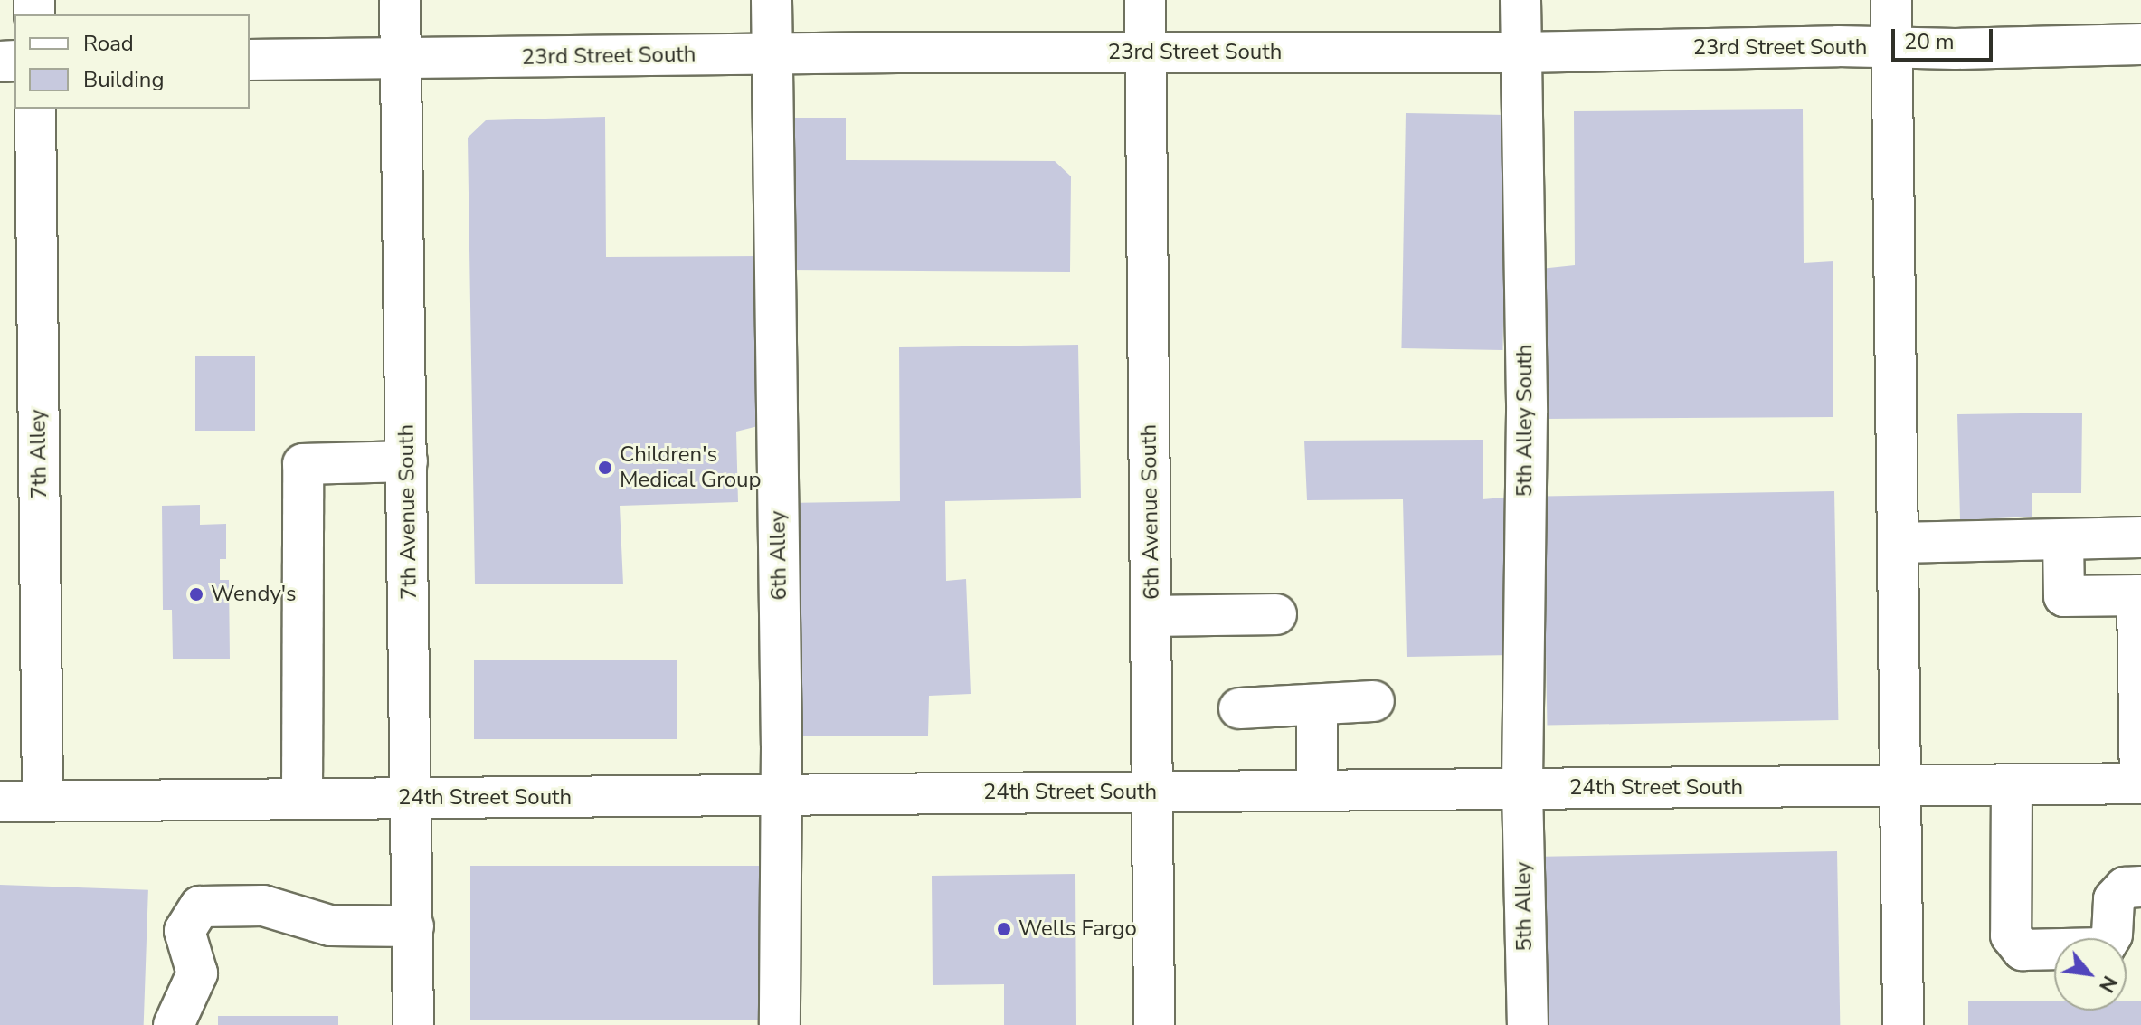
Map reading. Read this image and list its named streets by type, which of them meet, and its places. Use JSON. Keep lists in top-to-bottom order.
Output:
{
  "streets": {
    "street": [
      "23rd Street South",
      "5th Alley South",
      "7th Alley",
      "7th Avenue South",
      "6th Avenue South",
      "6th Alley",
      "24th Street South",
      "5th Alley"
    ]
  },
  "crossings": [
    ["23rd Street South", "5th Alley South"],
    ["23rd Street South", "7th Avenue South"],
    ["23rd Street South", "6th Avenue South"],
    ["23rd Street South", "6th Alley"],
    ["5th Alley South", "24th Street South"],
    ["5th Alley South", "5th Alley"],
    ["7th Alley", "24th Street South"],
    ["7th Avenue South", "24th Street South"],
    ["6th Avenue South", "24th Street South"],
    ["6th Alley", "24th Street South"],
    ["24th Street South", "5th Alley"]
  ],
  "places": ["Children's Medical Group", "Wendy's", "Wells Fargo"],
  "legend": ["Road", "Building"],
  "scale_bar": "20 m",
  "north": "bottom right"
}
